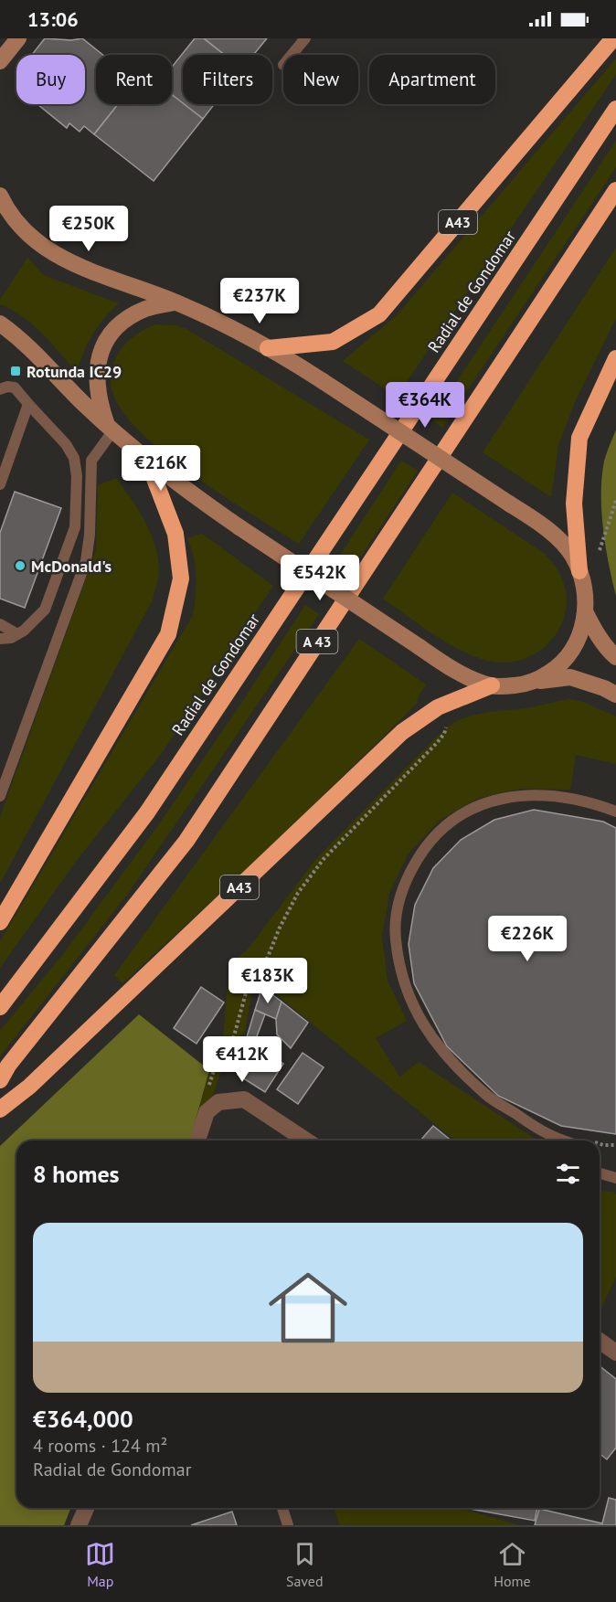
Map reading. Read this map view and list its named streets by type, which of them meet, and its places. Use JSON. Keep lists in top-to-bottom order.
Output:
{
  "streets": {
    "highway": ["A43", "Radial de Gondomar", "A 43"]
  },
  "places": {
    "transit": ["Rotunda IC29"],
    "other": ["McDonald's"]
  },
  "page": {
    "status": "13:06",
    "chip": [
      "Buy",
      "Rent",
      "Filters",
      "New",
      "Apartment"
    ],
    "price": [
      "€250K",
      "€237K",
      "€364K",
      "€216K",
      "€542K",
      "€226K",
      "€183K",
      "€412K"
    ],
    "heading": "8 homes",
    "list": [
      {
        "name": "€364,000",
        "note": "4 rooms · 124 m² · Radial de Gondomar"
      }
    ],
    "tabs": ["Map", "Saved", "Home"]
  }
}
